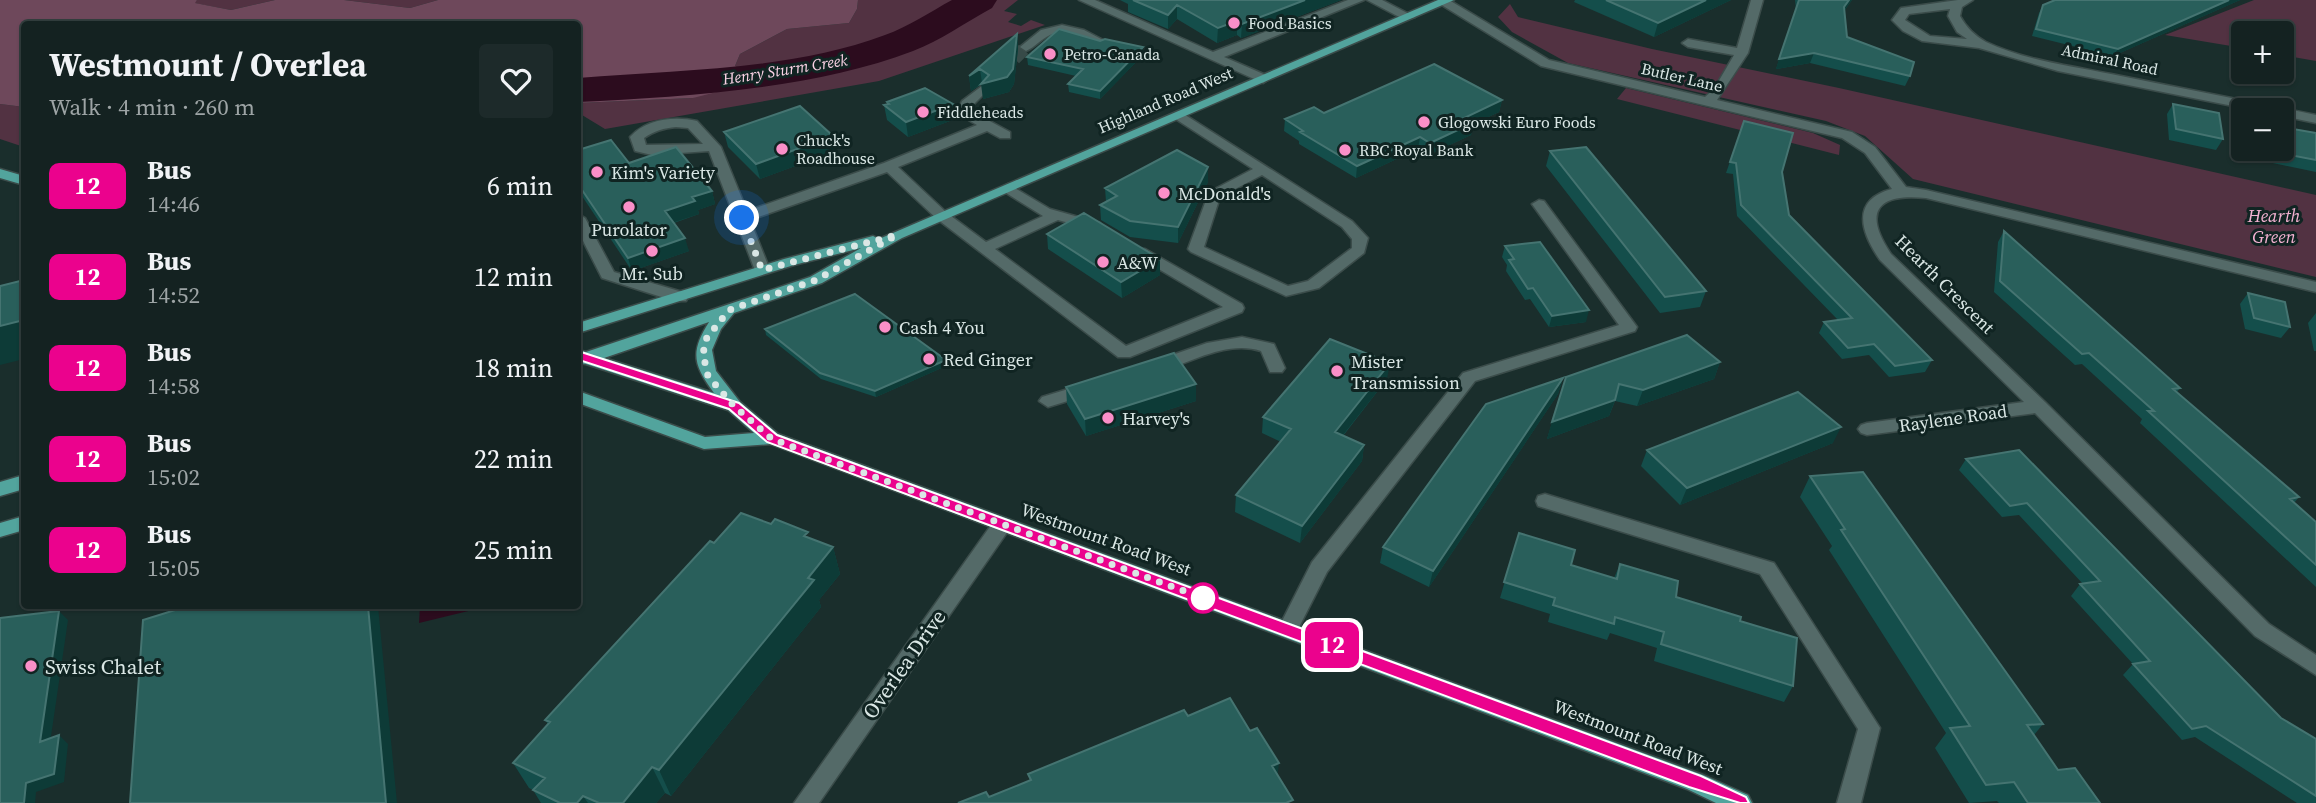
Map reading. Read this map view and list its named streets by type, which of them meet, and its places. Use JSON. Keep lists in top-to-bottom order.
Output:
{
  "streets": {
    "main road": ["Highland Road West", "Westmount Road West"],
    "street": [
      "Admiral Road",
      "Butler Lane",
      "Hearth Crescent",
      "Raylene Road",
      "Overlea Drive"
    ]
  },
  "crossings": [
    ["Butler Lane", "Highland Road West"],
    ["Butler Lane", "Hearth Crescent"],
    ["Hearth Crescent", "Raylene Road"],
    ["Westmount Road West", "Overlea Drive"]
  ],
  "water": ["Henry Sturm Creek"],
  "parks": ["Hearth Green"],
  "places": [
    "Food Basics",
    "Petro-Canada",
    "Fiddleheads",
    "Glogowski Euro Foods",
    "Chuck's Roadhouse",
    "RBC Royal Bank",
    "Kim's Variety",
    "McDonald's",
    "Purolator",
    "Mr. Sub",
    "A&W",
    "Cash 4 You",
    "Red Ginger",
    "Mister Transmission",
    "Harvey's",
    "Swiss Chalet"
  ],
  "lines": ["bus line 12"],
  "page": {
    "on_map": "12",
    "map_buttons": ["+", "−"],
    "heading": ["Westmount / Overlea", "Walk · 4 min · 260 m"],
    "list": [
      {
        "mark": "12",
        "name": "Bus",
        "note": "14:46",
        "value": "6 min"
      },
      {
        "mark": "12",
        "name": "Bus",
        "note": "14:52",
        "value": "12 min"
      },
      {
        "mark": "12",
        "name": "Bus",
        "note": "14:58",
        "value": "18 min"
      },
      {
        "mark": "12",
        "name": "Bus",
        "note": "15:02",
        "value": "22 min"
      },
      {
        "mark": "12",
        "name": "Bus",
        "note": "15:05",
        "value": "25 min"
      }
    ]
  }
}
